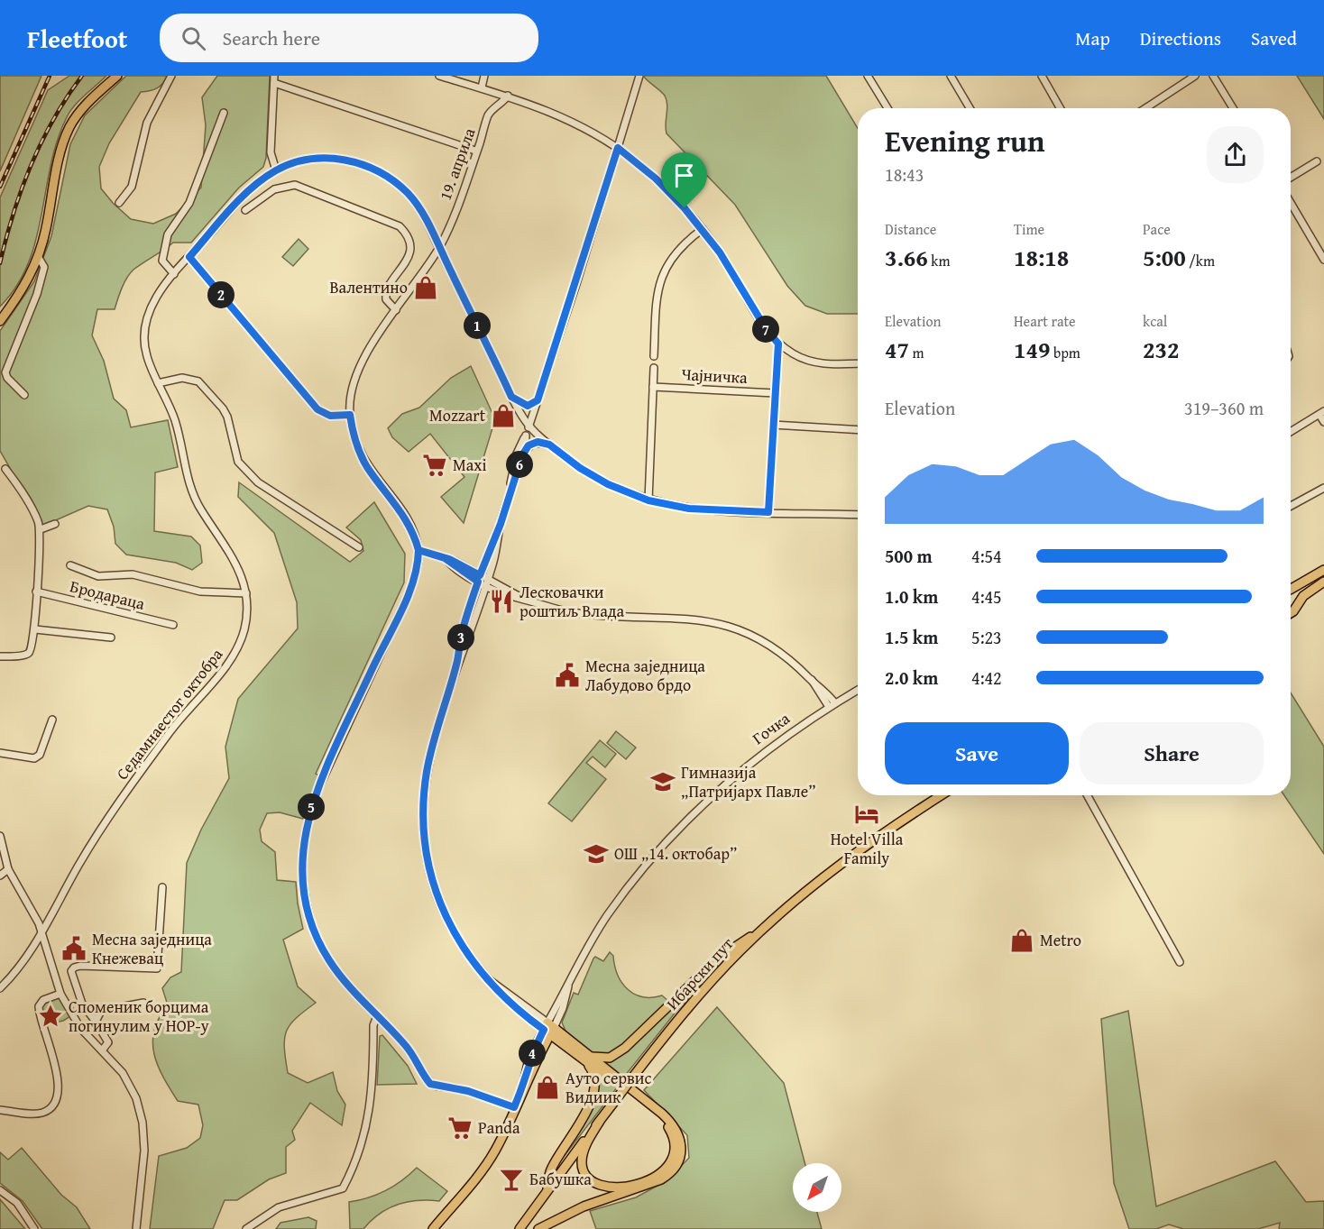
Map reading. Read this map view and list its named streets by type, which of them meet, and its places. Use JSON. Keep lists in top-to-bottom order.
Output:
{
  "streets": {
    "main road": ["Ибарски пут"],
    "street": [
      "19. априла",
      "Чајничка",
      "Бродараца",
      "Седамнаестог октобра",
      "Гочка"
    ]
  },
  "crossings": [
    ["19. априла", "Седамнаестог октобра"]
  ],
  "places": {
    "shop": [
      "Валентино",
      "Mozzart",
      "Metro",
      "Ауто сервис Видиик"
    ],
    "supermarket": ["Maxi", "Panda"],
    "restaurant": ["Лесковачки роштиљ Влада"],
    "public building": ["Месна заједница Лабудово брдо", "Месна заједница Кнежевац"],
    "school or university": ["Гимназија „Патријарх Павле”", "ОШ „14. октобар”"],
    "hotel": ["Hotel Villa Family"],
    "place": ["Споменик борцима погинулим у НОР-у"],
    "bar": ["Бабушка"]
  },
  "north": "bottom left",
  "page": {
    "header": "Fleetfoot",
    "search": "Search here",
    "nav": ["Map", "Directions", "Saved"],
    "heading": ["Evening run", "18:43"],
    "stats": [
      ["Distance", "3.66 km"],
      ["Time", "18:18"],
      ["Pace", "5:00 /km"],
      ["Elevation", "47 m"],
      ["Heart rate", "149 bpm"],
      ["kcal", "232"]
    ],
    "pins": [
      "2",
      "1",
      "7",
      "6",
      "3",
      "5",
      "4"
    ],
    "chart": ["Elevation", "319–360 m"],
    "list": [
      {
        "name": "500 m",
        "note": "4:54"
      },
      {
        "name": "1.0 km",
        "note": "4:45"
      },
      {
        "name": "1.5 km",
        "note": "5:23"
      },
      {
        "name": "2.0 km",
        "note": "4:42"
      }
    ],
    "buttons": ["Save", "Share"]
  }
}
